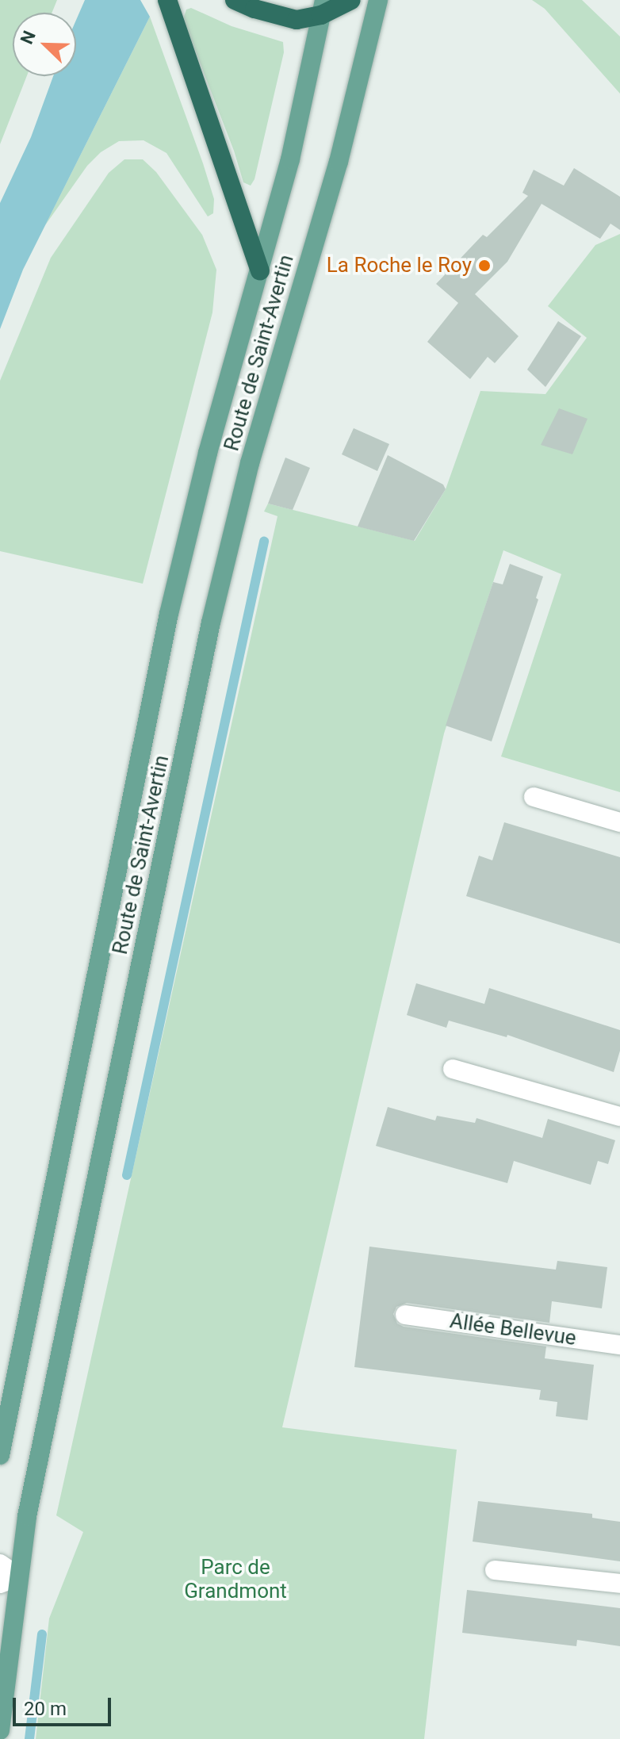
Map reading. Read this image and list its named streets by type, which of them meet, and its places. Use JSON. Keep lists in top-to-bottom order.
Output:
{
  "streets": {
    "main road": ["Route de Saint-Avertin"],
    "street": ["Allée Bellevue"]
  },
  "parks": ["Parc de Grandmont"],
  "places": ["La Roche le Roy"],
  "scale_bar": "20 m",
  "north": "top left"
}
